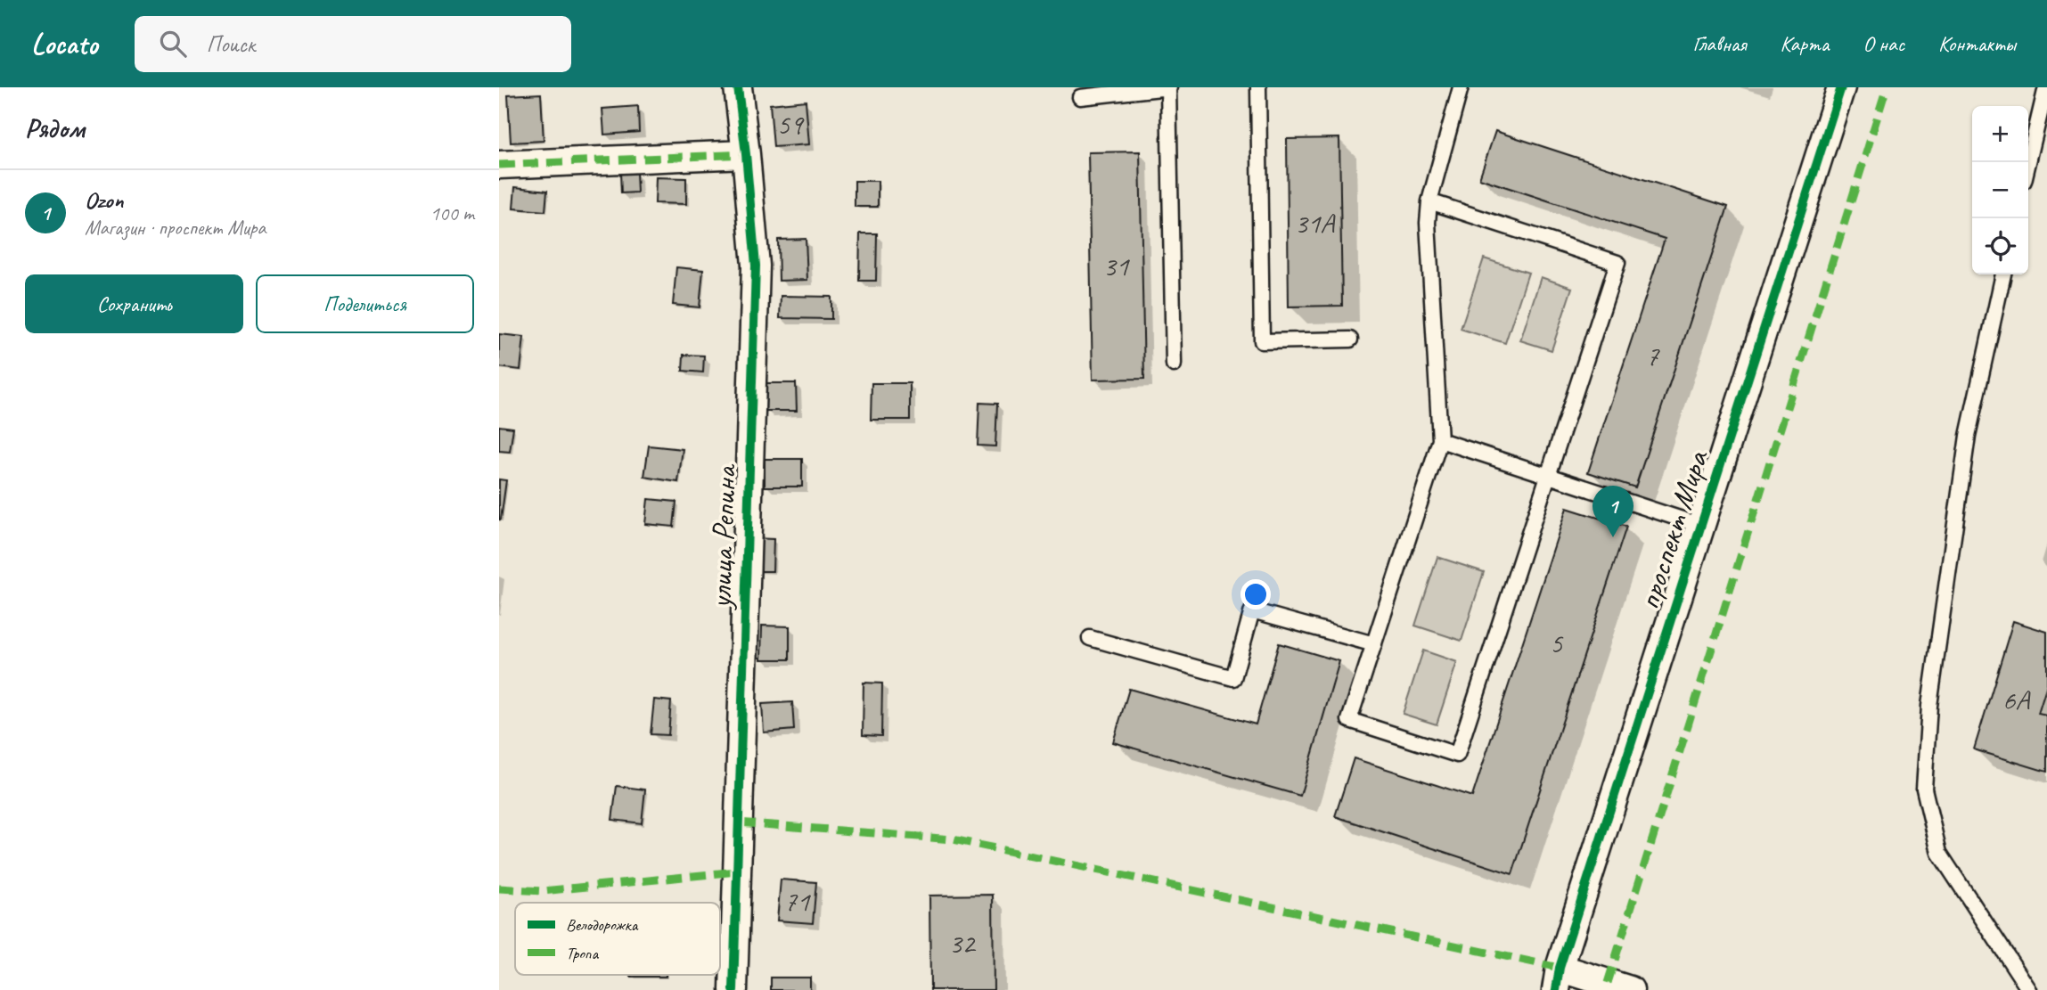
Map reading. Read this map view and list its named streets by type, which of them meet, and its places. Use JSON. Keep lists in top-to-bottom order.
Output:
{
  "streets": {
    "street": ["проспект Мира", "улица Репина"]
  },
  "house_numbers": [
    "59",
    "31А",
    "31",
    "7",
    "5",
    "6А",
    "71",
    "32"
  ],
  "legend": ["Велодорожка", "Тропа"],
  "page": {
    "header": "Locato",
    "search": "Поиск",
    "nav": [
      "Главная",
      "Карта",
      "О нас",
      "Контакты"
    ],
    "heading": "Рядом",
    "map_buttons": ["+", "−"],
    "list": [
      {
        "mark": "1",
        "name": "Ozon",
        "note": "Магазин · проспект Мира",
        "value": "100 m"
      }
    ],
    "buttons": ["Сохранить", "Поделиться"],
    "pins": "1"
  }
}
